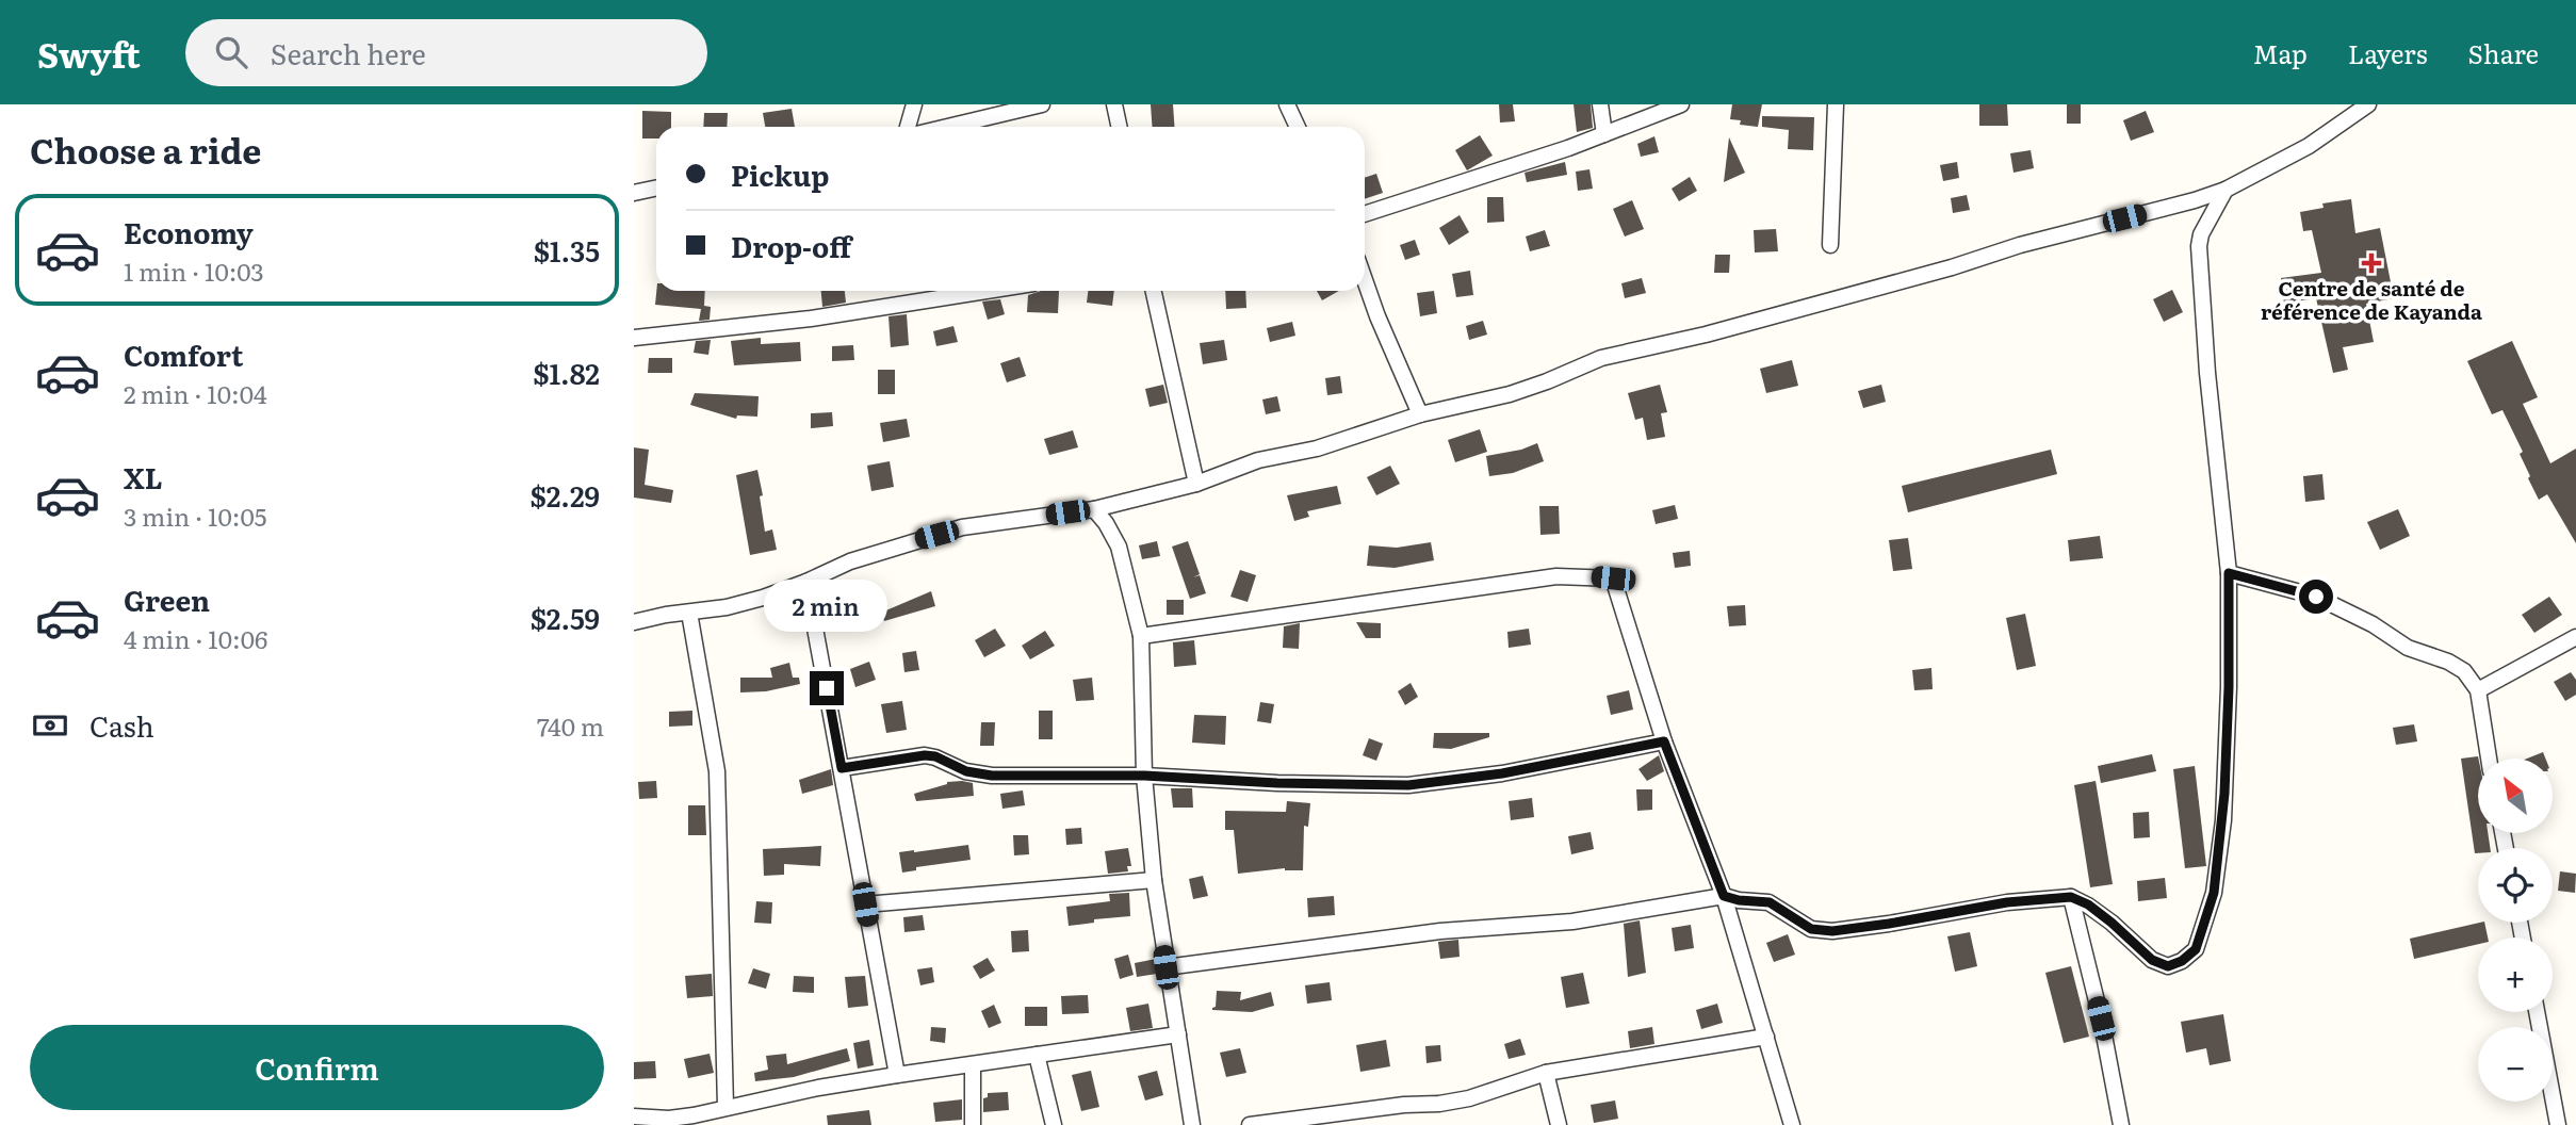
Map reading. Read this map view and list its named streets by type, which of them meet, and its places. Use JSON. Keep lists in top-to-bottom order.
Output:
{
  "places": {
    "health": ["Centre de santé de référence de Kayanda"]
  },
  "north": "top left",
  "page": {
    "header": "Swyft",
    "search": "Search here",
    "nav": ["Map", "Layers", "Share"],
    "heading": "Choose a ride",
    "banner": ["Pickup", "Drop-off"],
    "list": [
      {
        "name": "Economy",
        "note": "1 min · 10:03",
        "value": "$1.35"
      },
      {
        "name": "Comfort",
        "note": "2 min · 10:04",
        "value": "$1.82"
      },
      {
        "name": "XL",
        "note": "3 min · 10:05",
        "value": "$2.29"
      },
      {
        "name": "Green",
        "note": "4 min · 10:06",
        "value": "$2.59"
      }
    ],
    "bubble": "2 min",
    "pay": ["Cash", "740 m"],
    "map_buttons": ["+", "−"],
    "buttons": "Confirm"
  }
}
